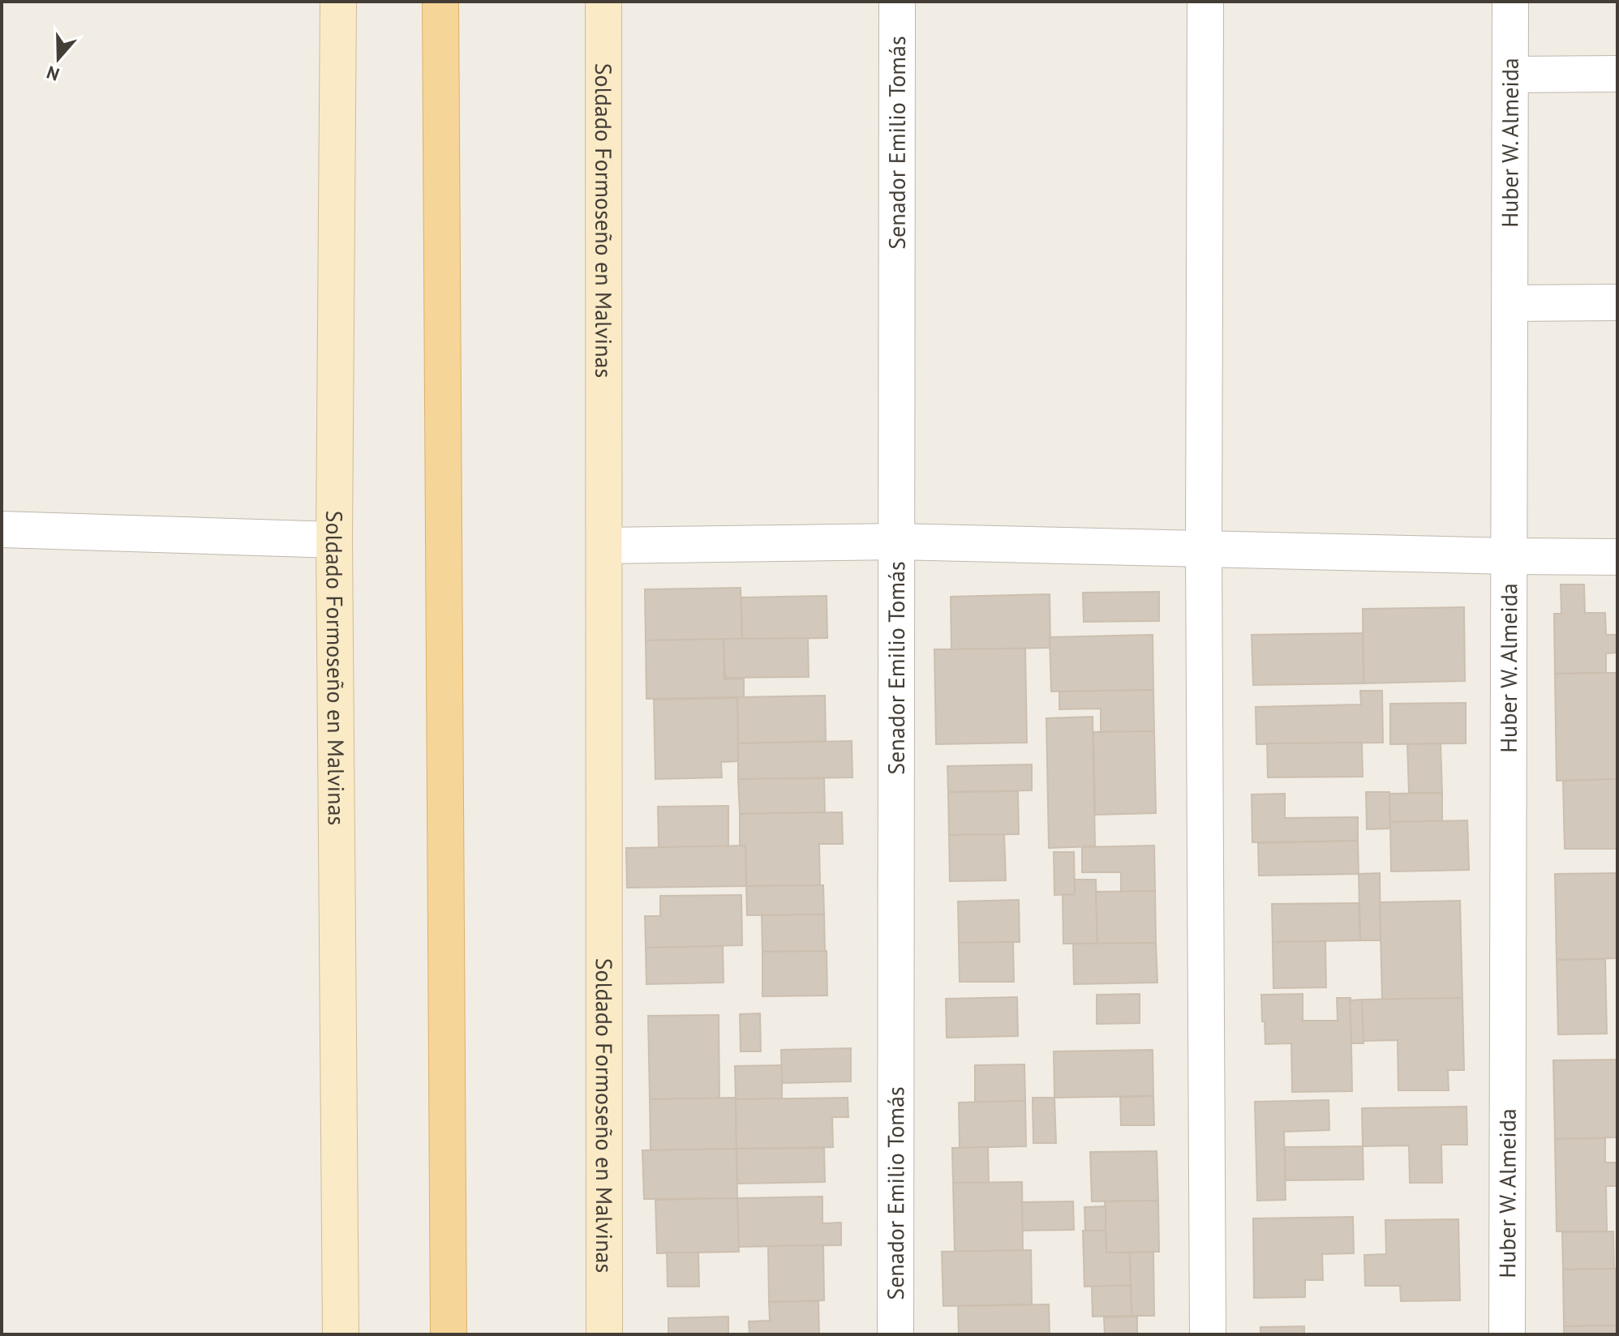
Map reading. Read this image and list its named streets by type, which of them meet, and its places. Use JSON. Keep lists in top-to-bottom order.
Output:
{
  "streets": {
    "main road": ["Soldado Formoseño en Malvinas"],
    "street": ["Senador Emilio Tomás", "Huber W. Almeida"]
  },
  "north": "bottom"
}
